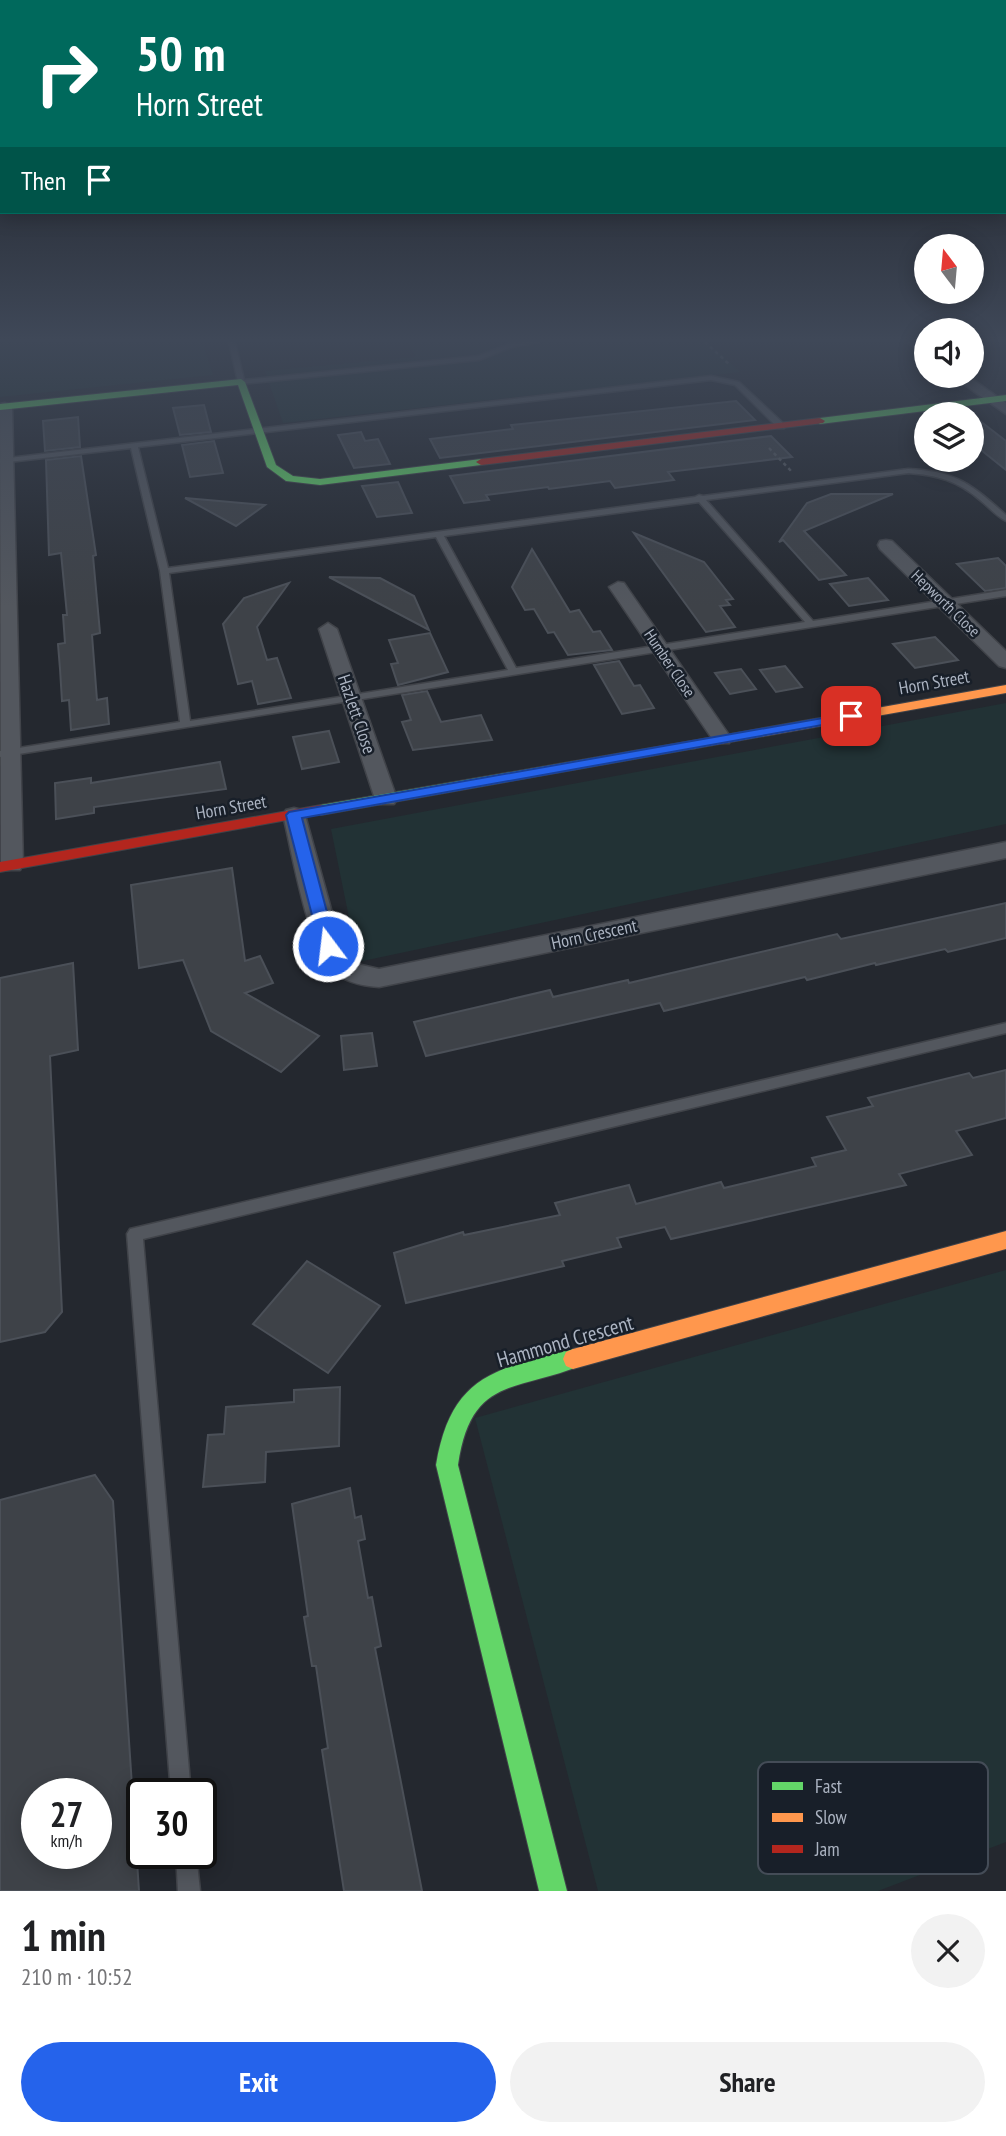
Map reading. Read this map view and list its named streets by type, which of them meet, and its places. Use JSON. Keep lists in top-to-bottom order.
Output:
{
  "streets": {
    "street": [
      "Hepworth Close",
      "Humber Close",
      "Horn Street",
      "Hazlett Close",
      "Horn Crescent",
      "Hammond Crescent"
    ]
  },
  "crossings": [
    ["Humber Close", "Horn Street"],
    ["Horn Street", "Hazlett Close"],
    ["Horn Street", "Horn Crescent"]
  ],
  "legend": ["Fast", "Slow", "Jam"],
  "north": "top",
  "page": {
    "turn": ["50 m", "Horn Street"],
    "then": "Then",
    "speed": "27 km/h",
    "limit": "30",
    "heading": ["1 min", "210 m · 10:52"],
    "buttons": ["Exit", "Share"]
  }
}
